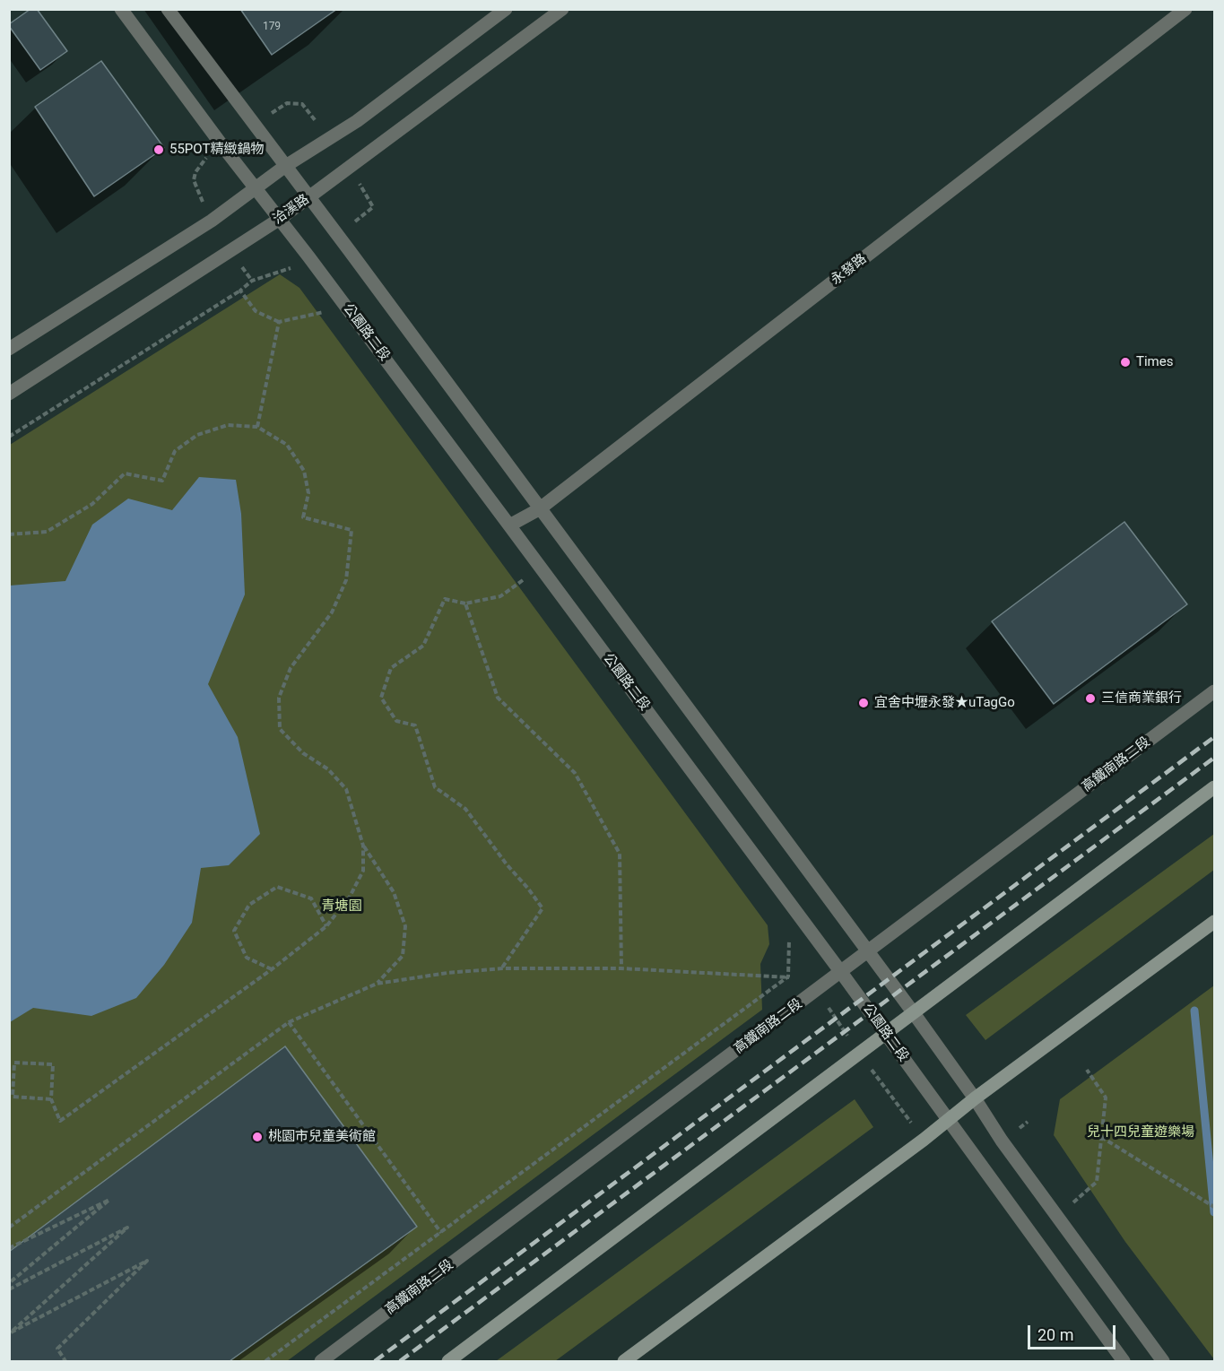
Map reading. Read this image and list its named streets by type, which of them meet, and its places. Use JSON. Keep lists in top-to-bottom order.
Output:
{
  "streets": {
    "street": [
      "洽溪路",
      "永發路",
      "公園路二段",
      "高鐵南路二段"
    ]
  },
  "crossings": [
    ["洽溪路", "公園路二段"],
    ["永發路", "公園路二段"],
    ["公園路二段", "高鐵南路二段"]
  ],
  "parks": ["青塘園", "兒十四兒童遊樂場"],
  "places": [
    "55POT精緻鍋物",
    "Times",
    "三信商業銀行",
    "宜舍中壢永發★uTagGo",
    "桃園市兒童美術館"
  ],
  "house_numbers": ["179"],
  "scale_bar": "20 m"
}
